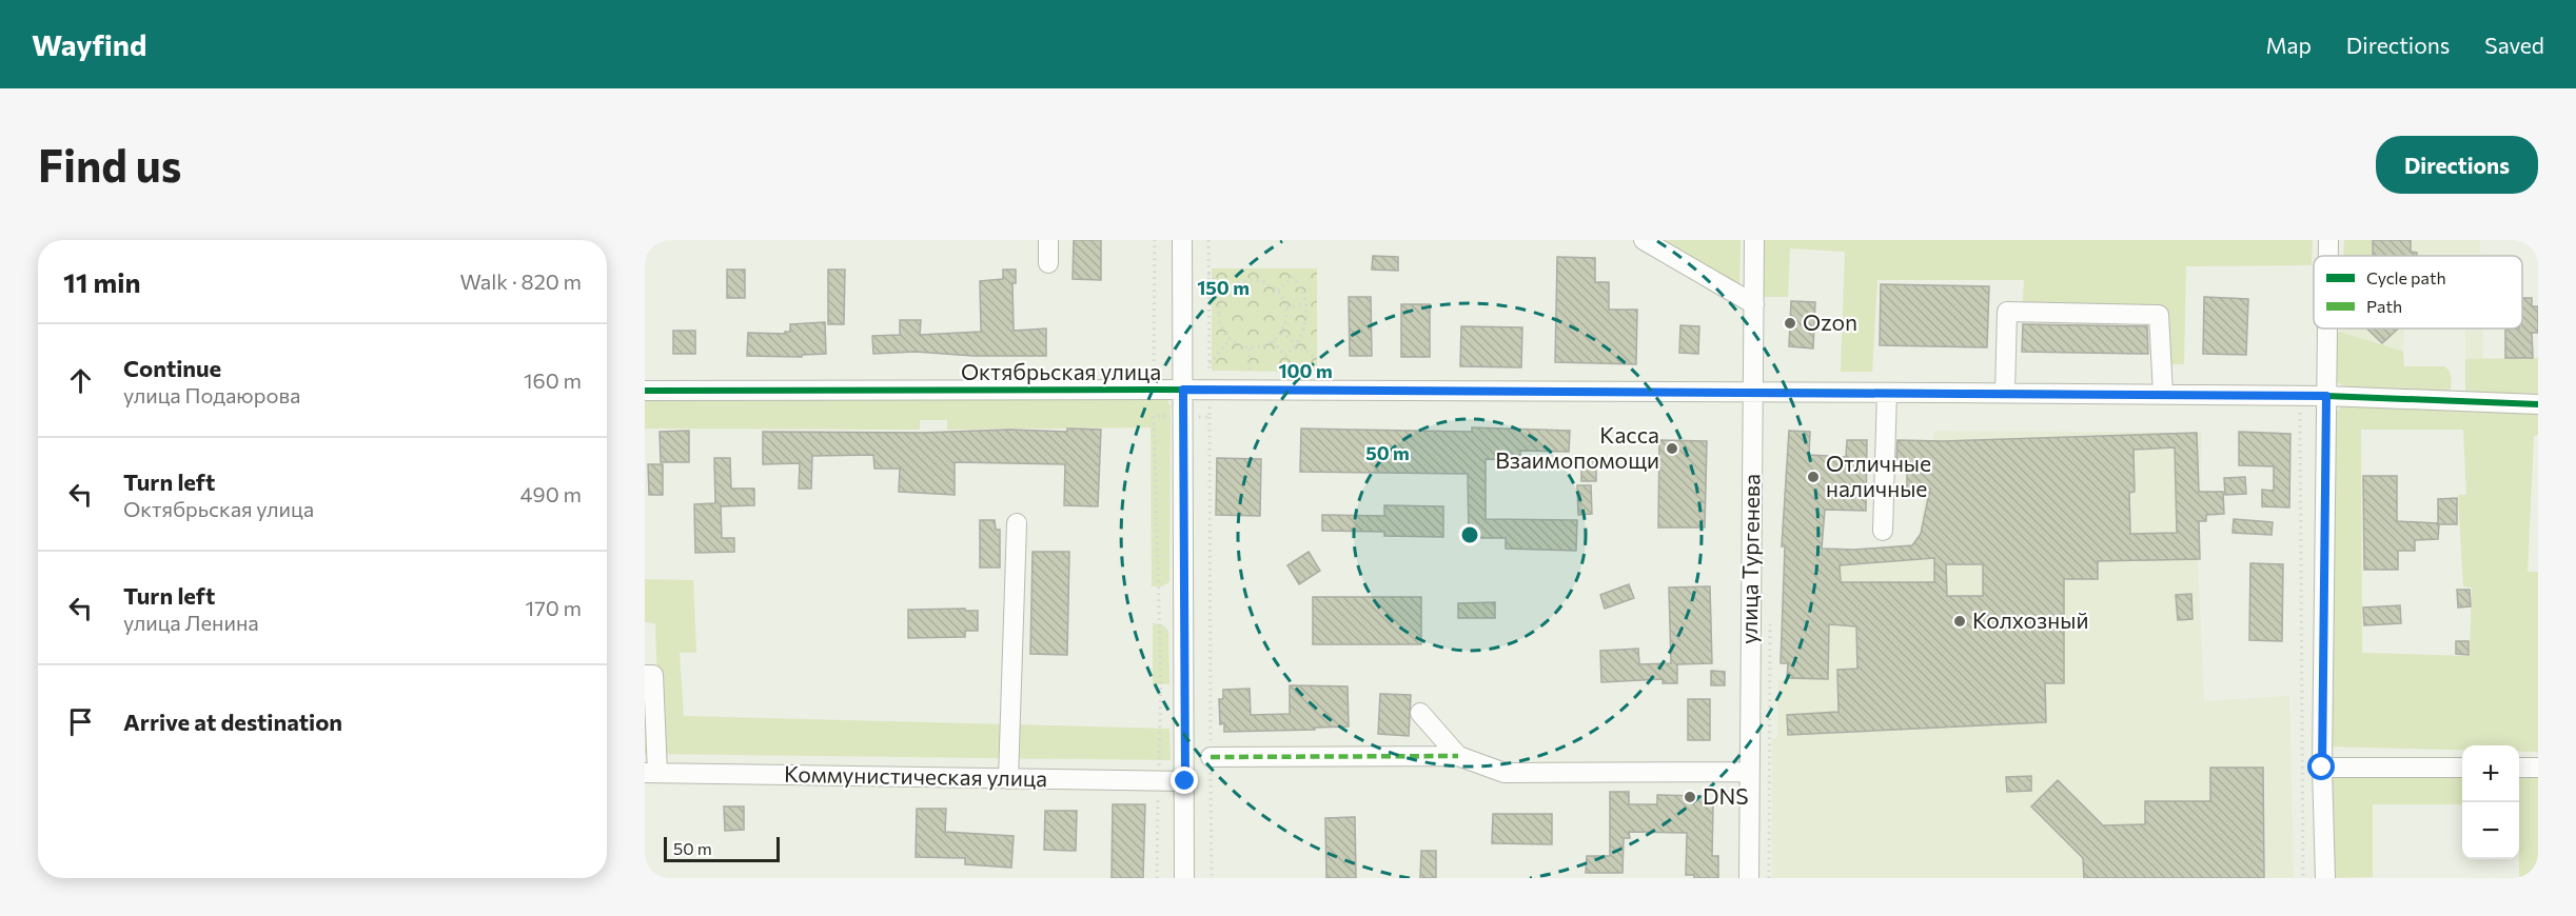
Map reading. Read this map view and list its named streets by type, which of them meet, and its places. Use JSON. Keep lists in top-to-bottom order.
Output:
{
  "streets": {
    "street": ["Октябрьская улица", "улица Тургенева", "Коммунистическая улица"]
  },
  "crossings": [
    ["Октябрьская улица", "улица Тургенева"]
  ],
  "places": [
    "Ozon",
    "Касса Взаимопомощи",
    "Отличные наличные",
    "Колхозный",
    "DNS"
  ],
  "legend": ["Cycle path", "Path"],
  "scale_bar": "50 m",
  "page": {
    "header": "Wayfind",
    "nav": ["Map", "Directions", "Saved"],
    "buttons": "Directions",
    "title": "Find us",
    "heading": ["11 min", "Walk · 820 m"],
    "list": [
      ["Continue", "улица Подаюрова", "160 m"],
      ["Turn left", "Октябрьская улица", "490 m"],
      ["Turn left", "улица Ленина", "170 m"],
      "Arrive at destination"
    ],
    "map_buttons": ["+", "−"],
    "scale": "50 m"
  },
  "rings": ["150 m", "100 m", "50 m"]
}
